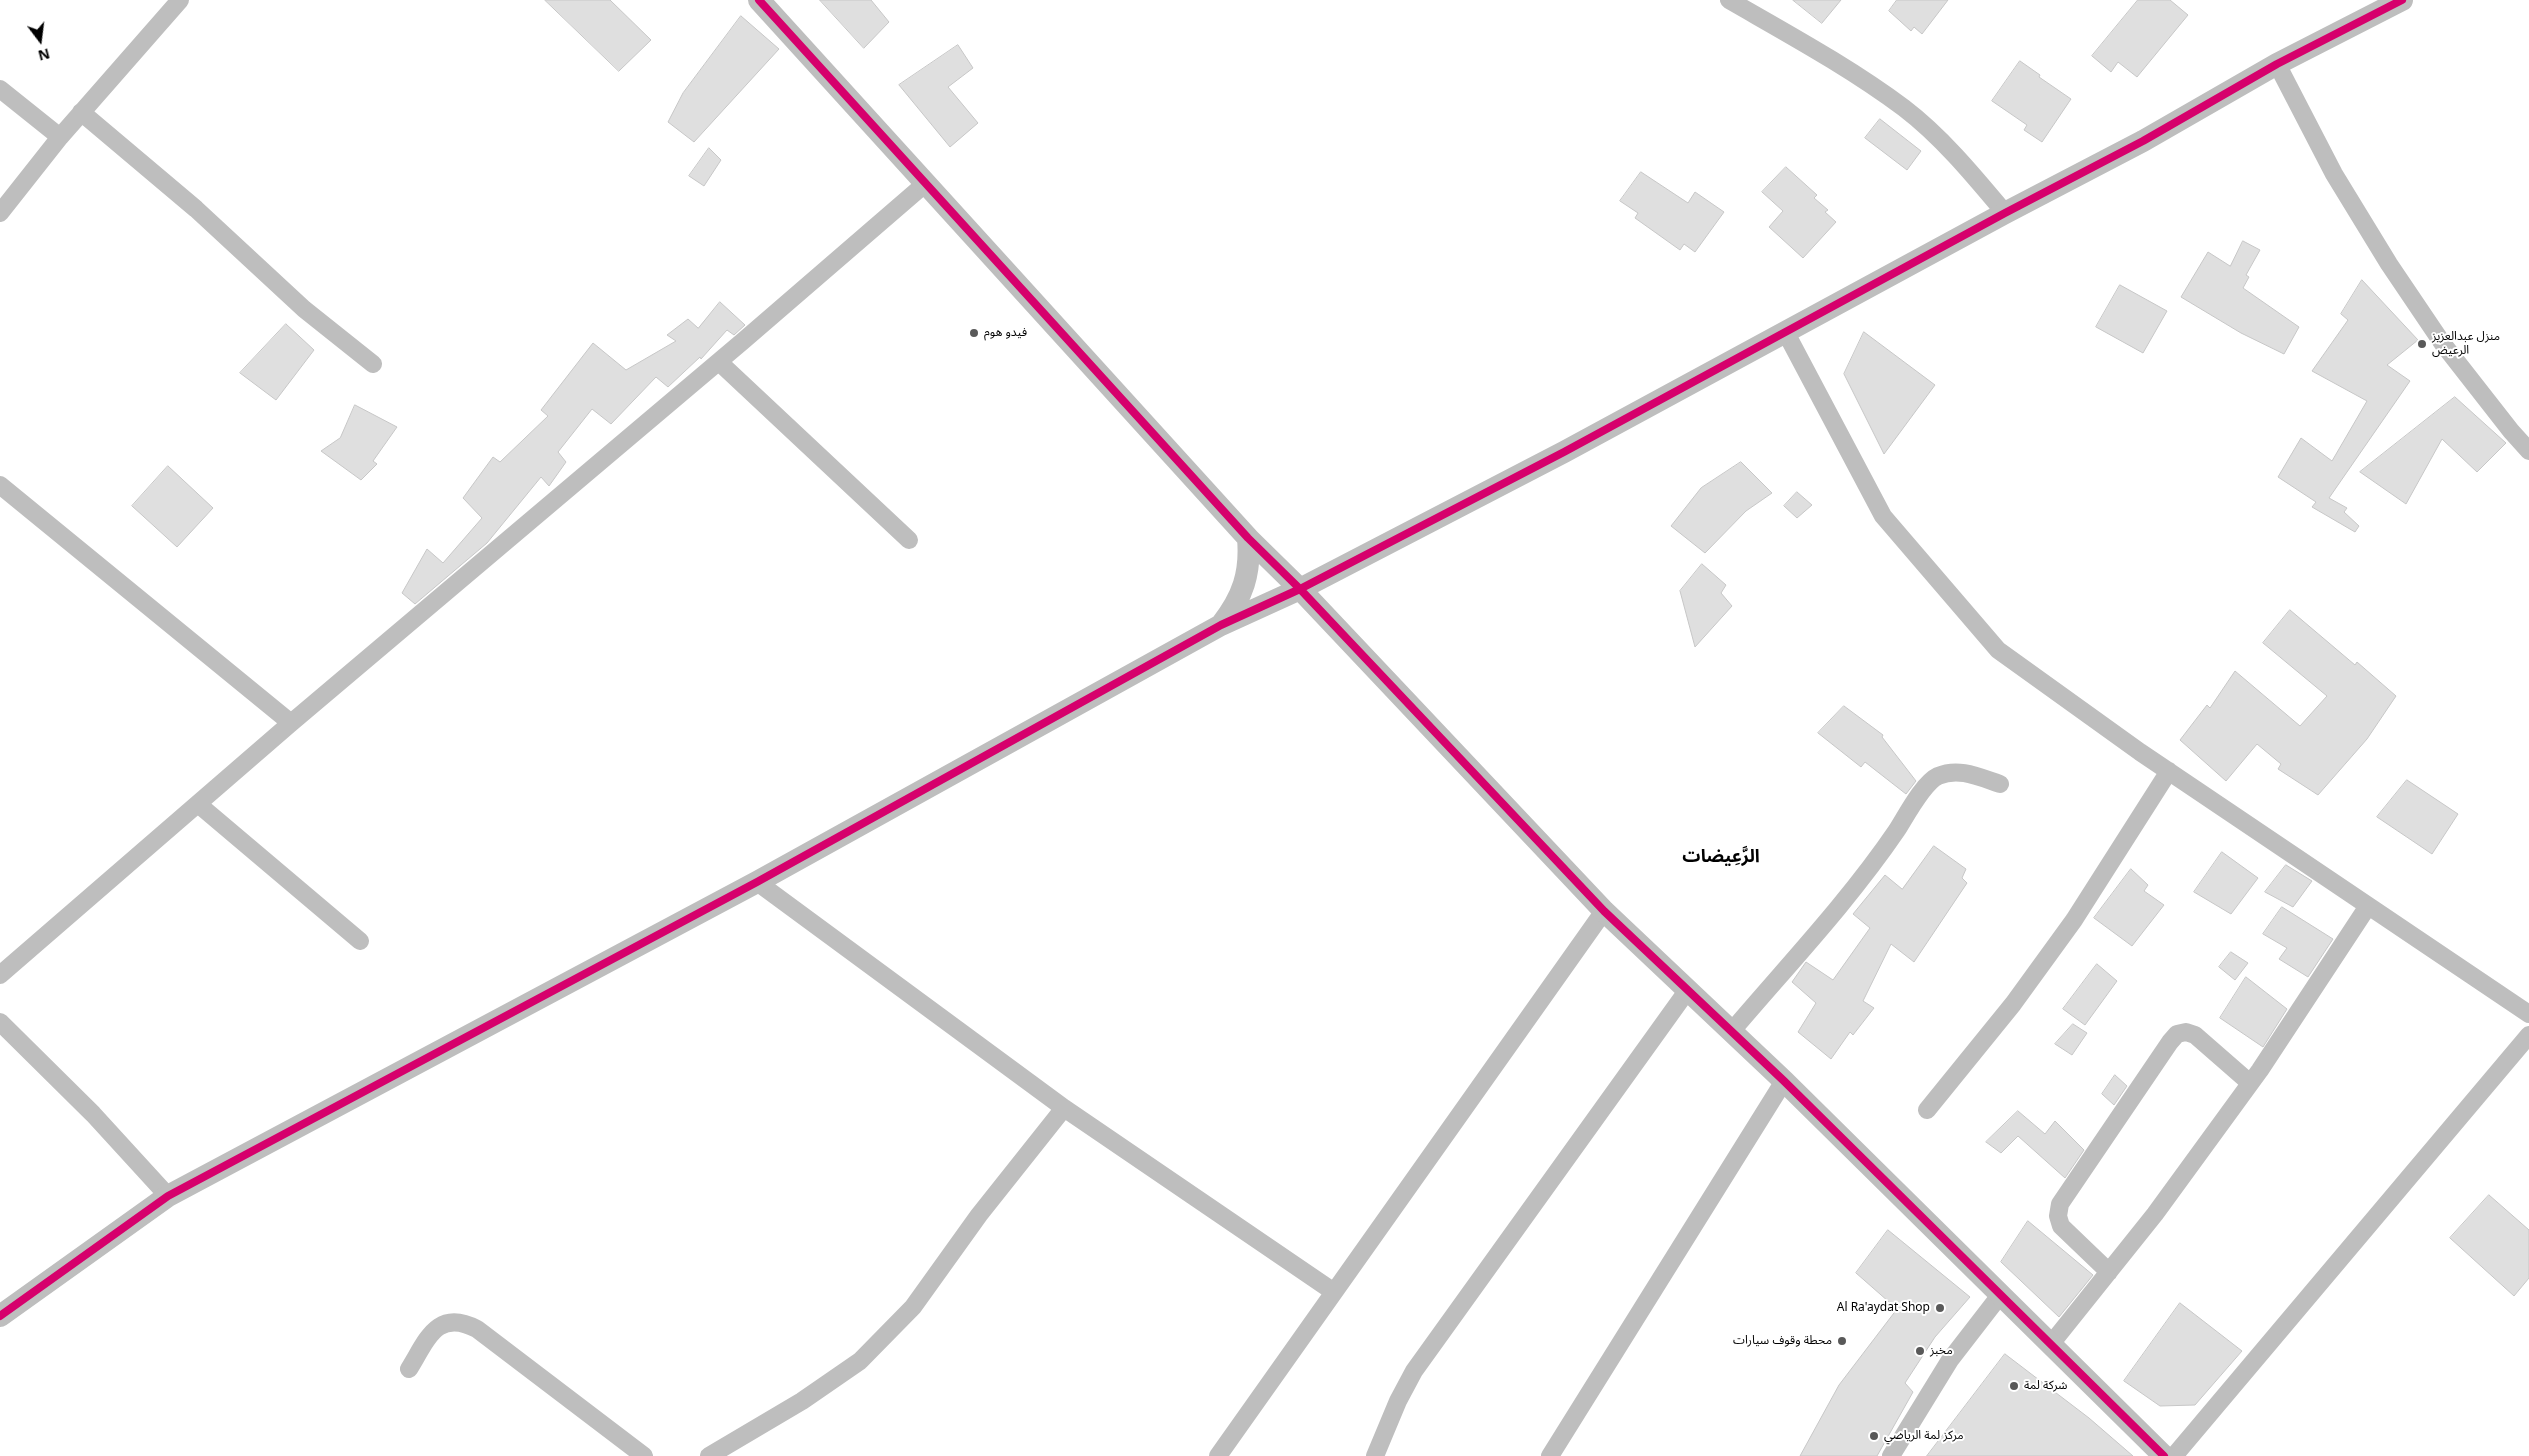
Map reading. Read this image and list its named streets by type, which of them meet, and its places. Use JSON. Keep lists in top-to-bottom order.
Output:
{
  "districts": ["الرَّعِيضات"],
  "places": [
    "فيدو هوم",
    "منزل عبدالعزيز الرعيض",
    "Al Ra'aydat Shop",
    "محطة وقوف سيارات",
    "مخبز",
    "شركة لمة",
    "مركز لمة الرياضي"
  ],
  "north": "bottom"
}
